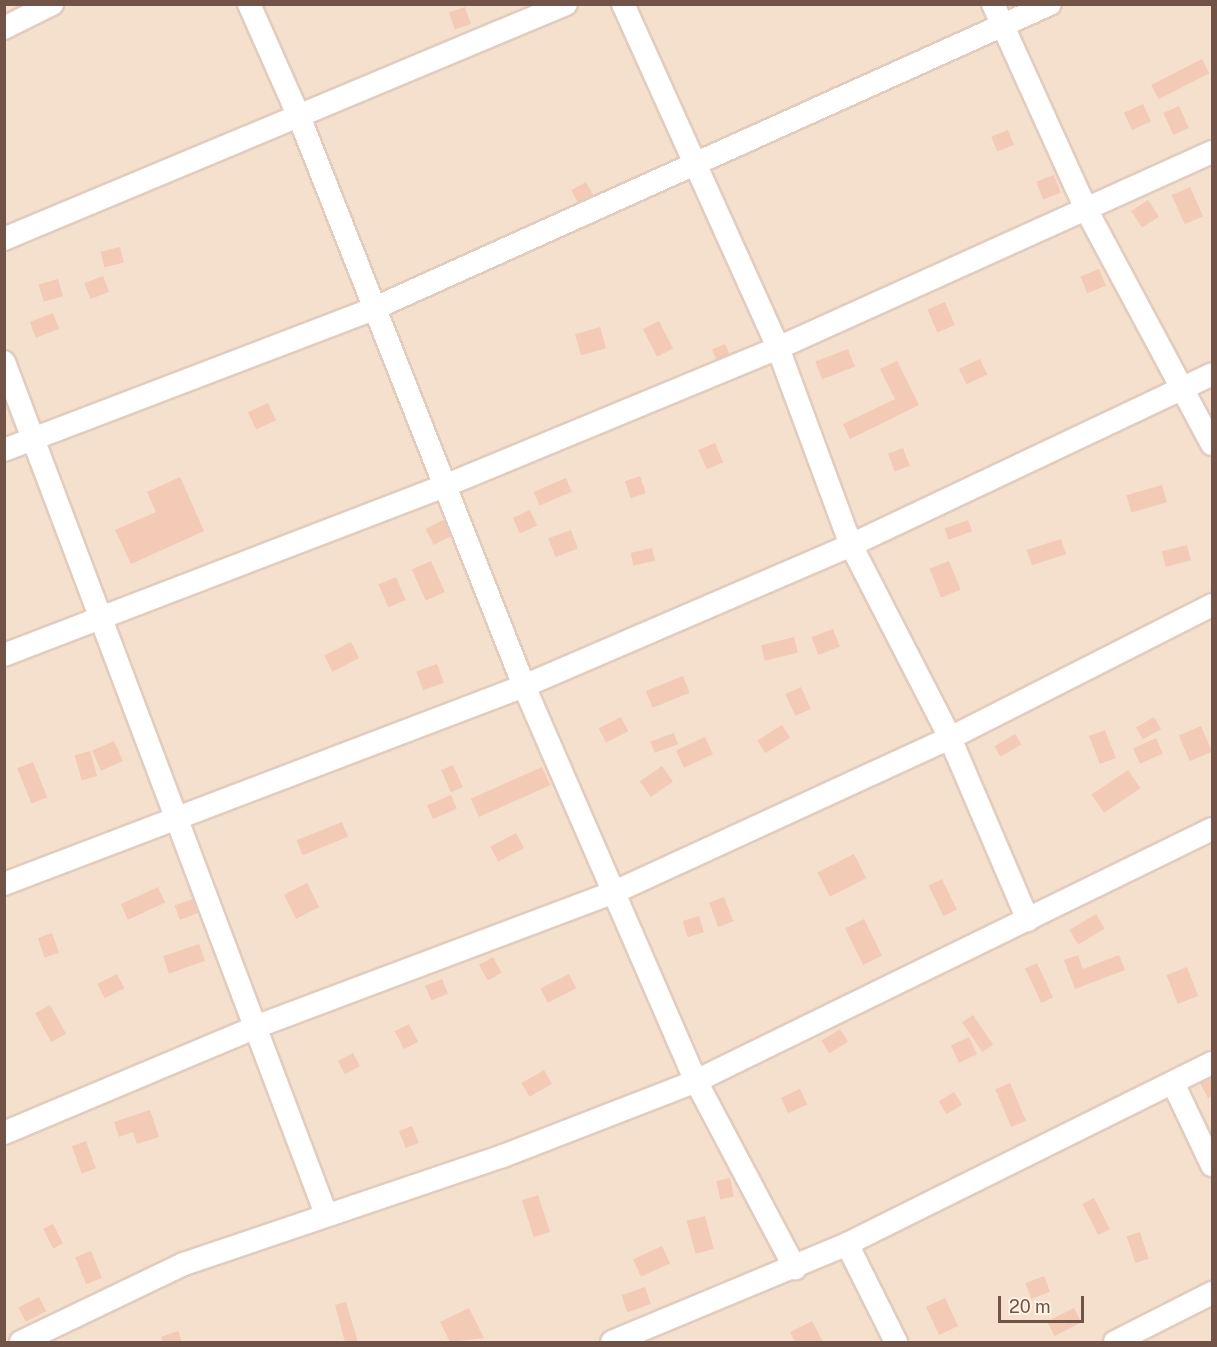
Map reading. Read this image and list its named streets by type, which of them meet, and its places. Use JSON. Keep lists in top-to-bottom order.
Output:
{
  "scale_bar": "20 m"
}
